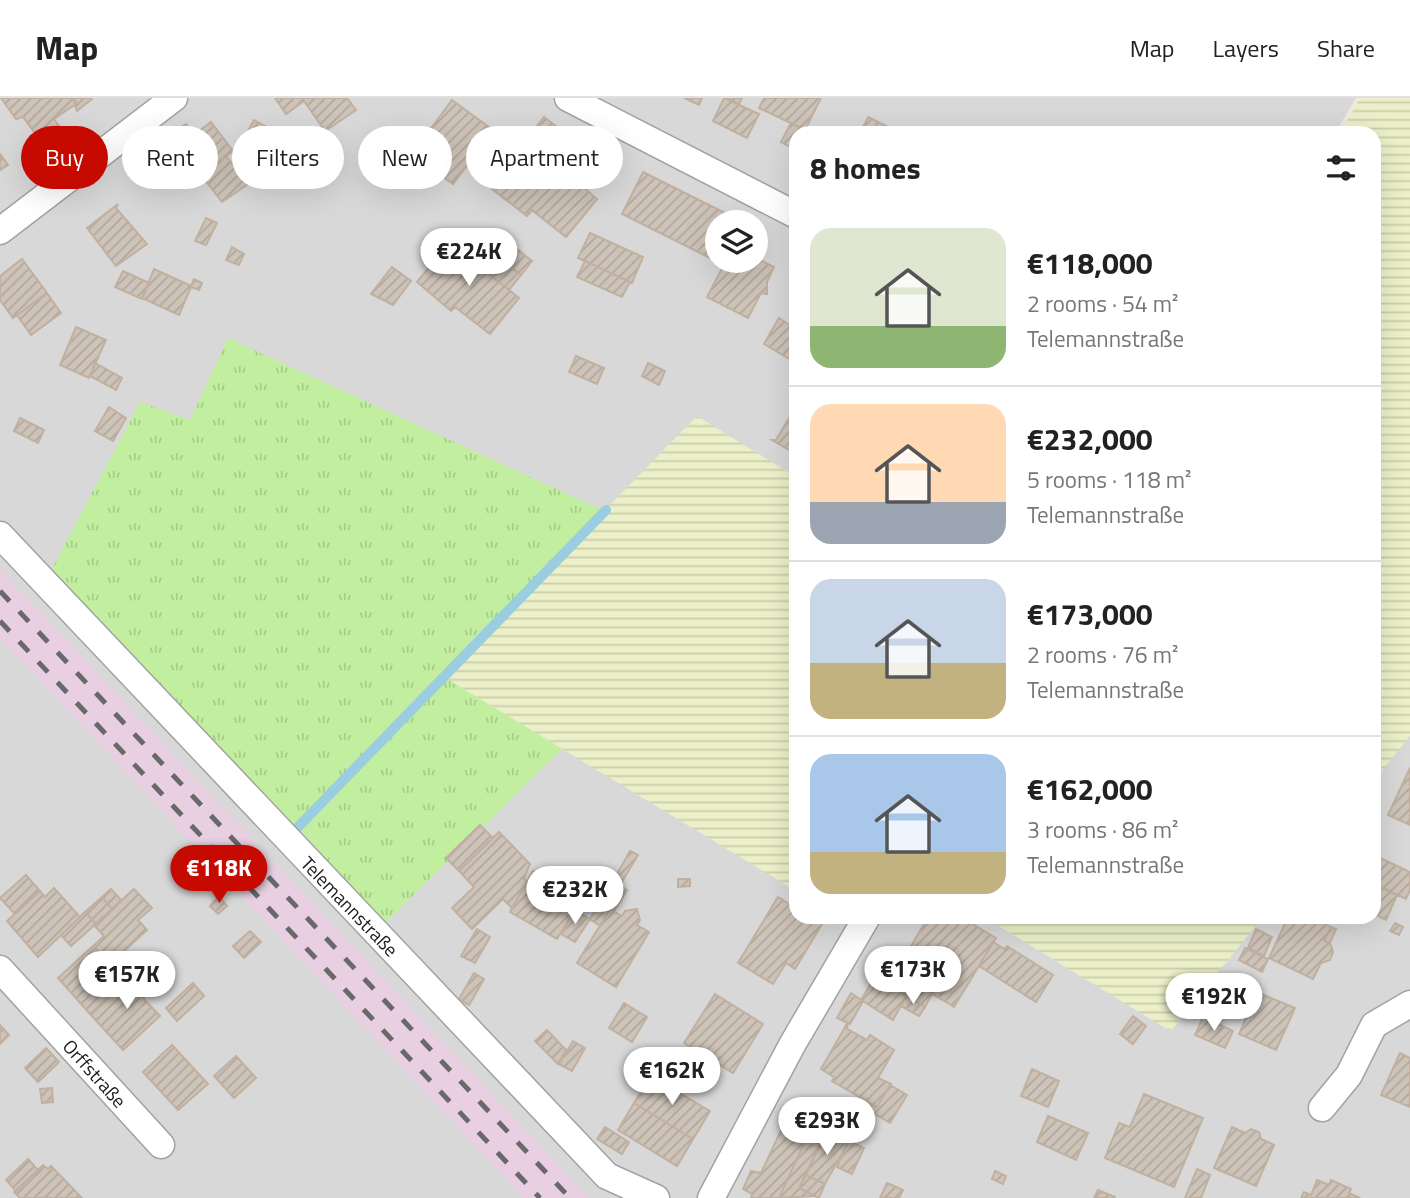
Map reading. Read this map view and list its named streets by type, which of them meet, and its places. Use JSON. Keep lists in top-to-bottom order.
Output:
{
  "streets": {
    "street": ["Telemannstraße", "Orffstraße"]
  },
  "page": {
    "header": "Map",
    "nav": ["Map", "Layers", "Share"],
    "chip": [
      "Buy",
      "Rent",
      "Filters",
      "New",
      "Apartment"
    ],
    "heading": "8 homes",
    "list": [
      {
        "name": "€118,000",
        "note": "2 rooms · 54 m² · Telemannstraße"
      },
      {
        "name": "€232,000",
        "note": "5 rooms · 118 m² · Telemannstraße"
      },
      {
        "name": "€173,000",
        "note": "2 rooms · 76 m² · Telemannstraße"
      },
      {
        "name": "€162,000",
        "note": "3 rooms · 86 m² · Telemannstraße"
      }
    ],
    "price": [
      "€224K",
      "€118K",
      "€232K",
      "€173K",
      "€157K",
      "€192K",
      "€162K",
      "€293K"
    ]
  }
}
